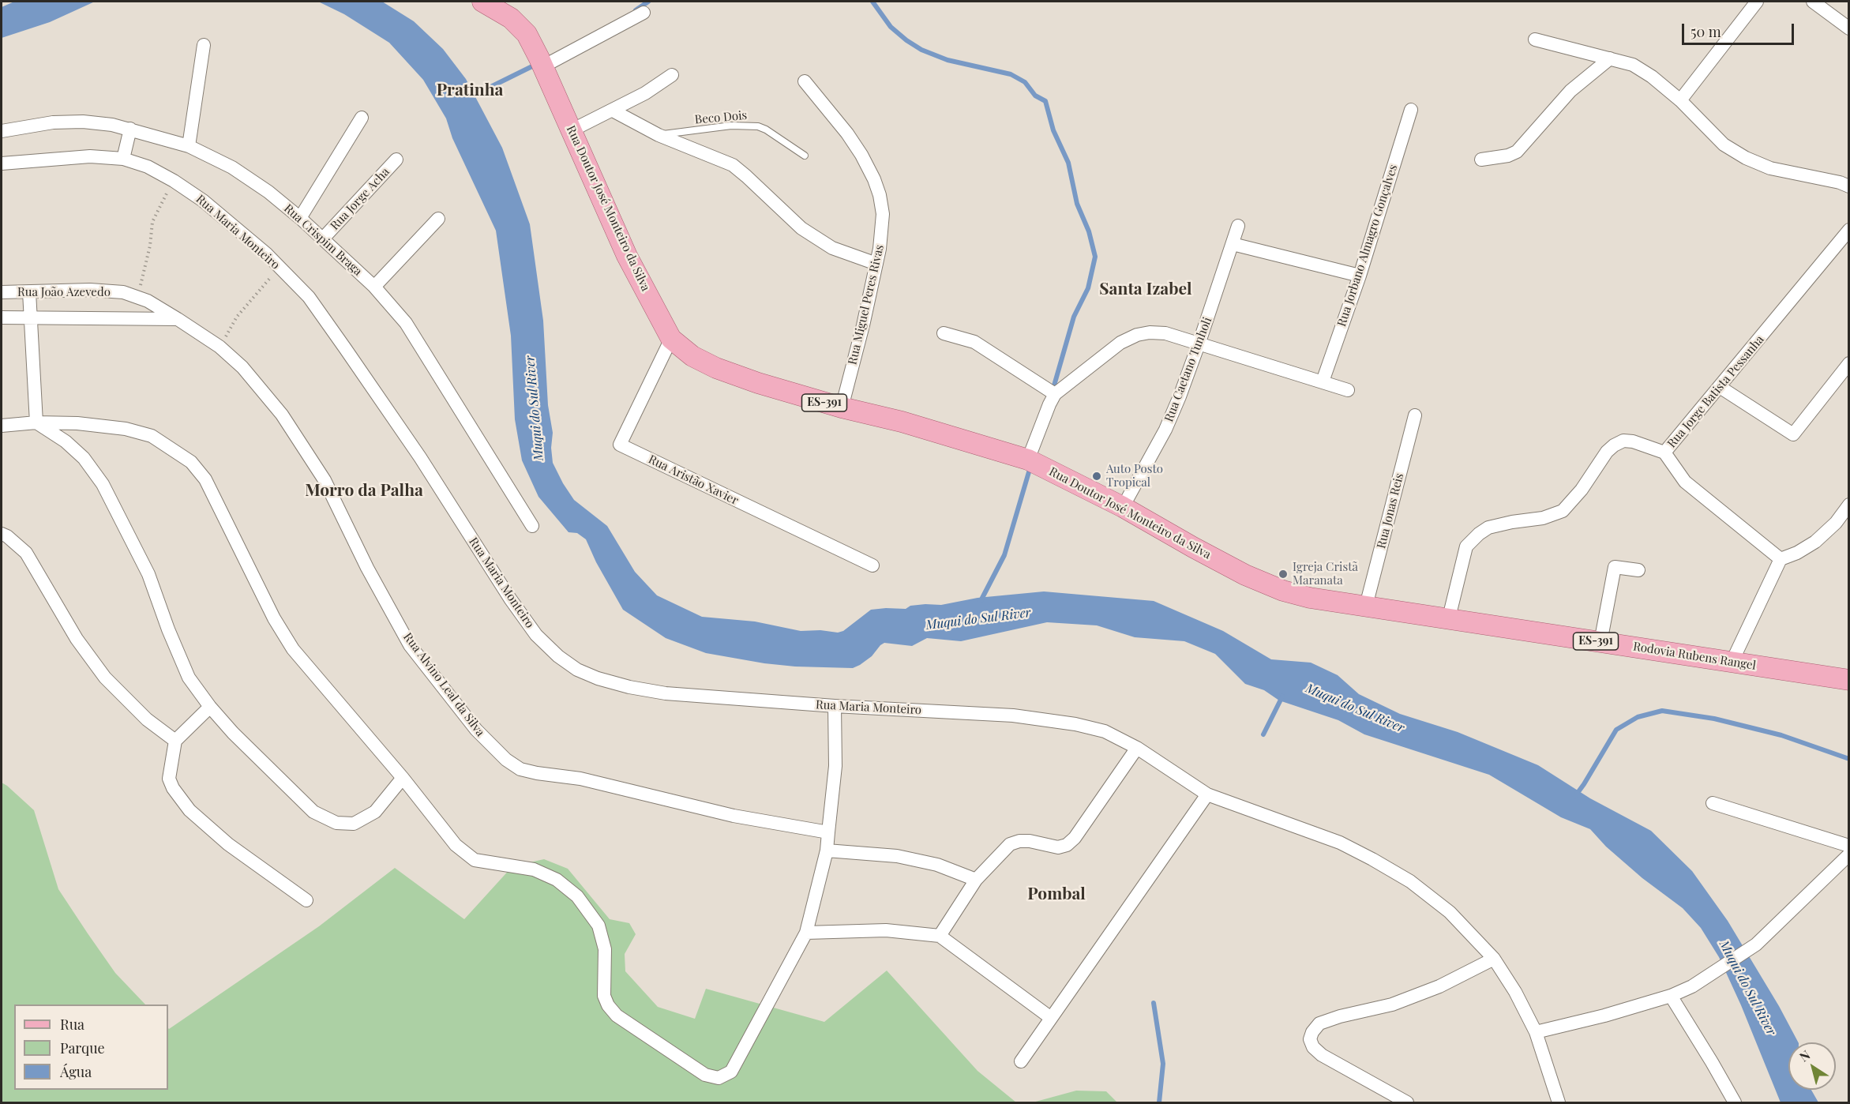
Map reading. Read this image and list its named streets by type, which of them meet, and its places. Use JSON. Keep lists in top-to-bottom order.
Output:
{
  "streets": {
    "main road": ["Rua Doutor José Monteiro da Silva", "ES-391", "Rodovia Rubens Rangel"],
    "street": [
      "Rua Jorge Acha",
      "Rua Maria Monteiro",
      "Rua Crispim Braga",
      "Rua Jorbano Almagro Gonçalves",
      "Rua João Azevedo",
      "Rua Miguel Peres Rivas",
      "Rua Caetano Tunholi",
      "Rua Jorge Batista Pessanha",
      "Rua Aristão Xavier",
      "Rua Jonas Reis",
      "Rua Alvino Leal da Silva"
    ],
    "lane": ["Beco Dois"]
  },
  "crossings": [
    ["Rua Jorge Acha", "Rua Crispim Braga"],
    ["Rua Doutor José Monteiro da Silva", "Rua Miguel Peres Rivas"],
    ["Rua Doutor José Monteiro da Silva", "Rua Caetano Tunholi"],
    ["Rua Doutor José Monteiro da Silva", "Rua Aristão Xavier"],
    ["Rua Doutor José Monteiro da Silva", "Rodovia Rubens Rangel"],
    ["Rua João Azevedo", "Rua Alvino Leal da Silva"],
    ["Rua Jonas Reis", "Rodovia Rubens Rangel"]
  ],
  "districts": [
    "Pratinha",
    "Santa Izabel",
    "Morro da Palha",
    "Pombal"
  ],
  "water": ["Muqui do Sul River"],
  "places": ["Auto Posto Tropical", "Igreja Cristã Maranata"],
  "legend": ["Rua", "Parque", "Água"],
  "scale_bar": "50 m",
  "north": "top left"
}
